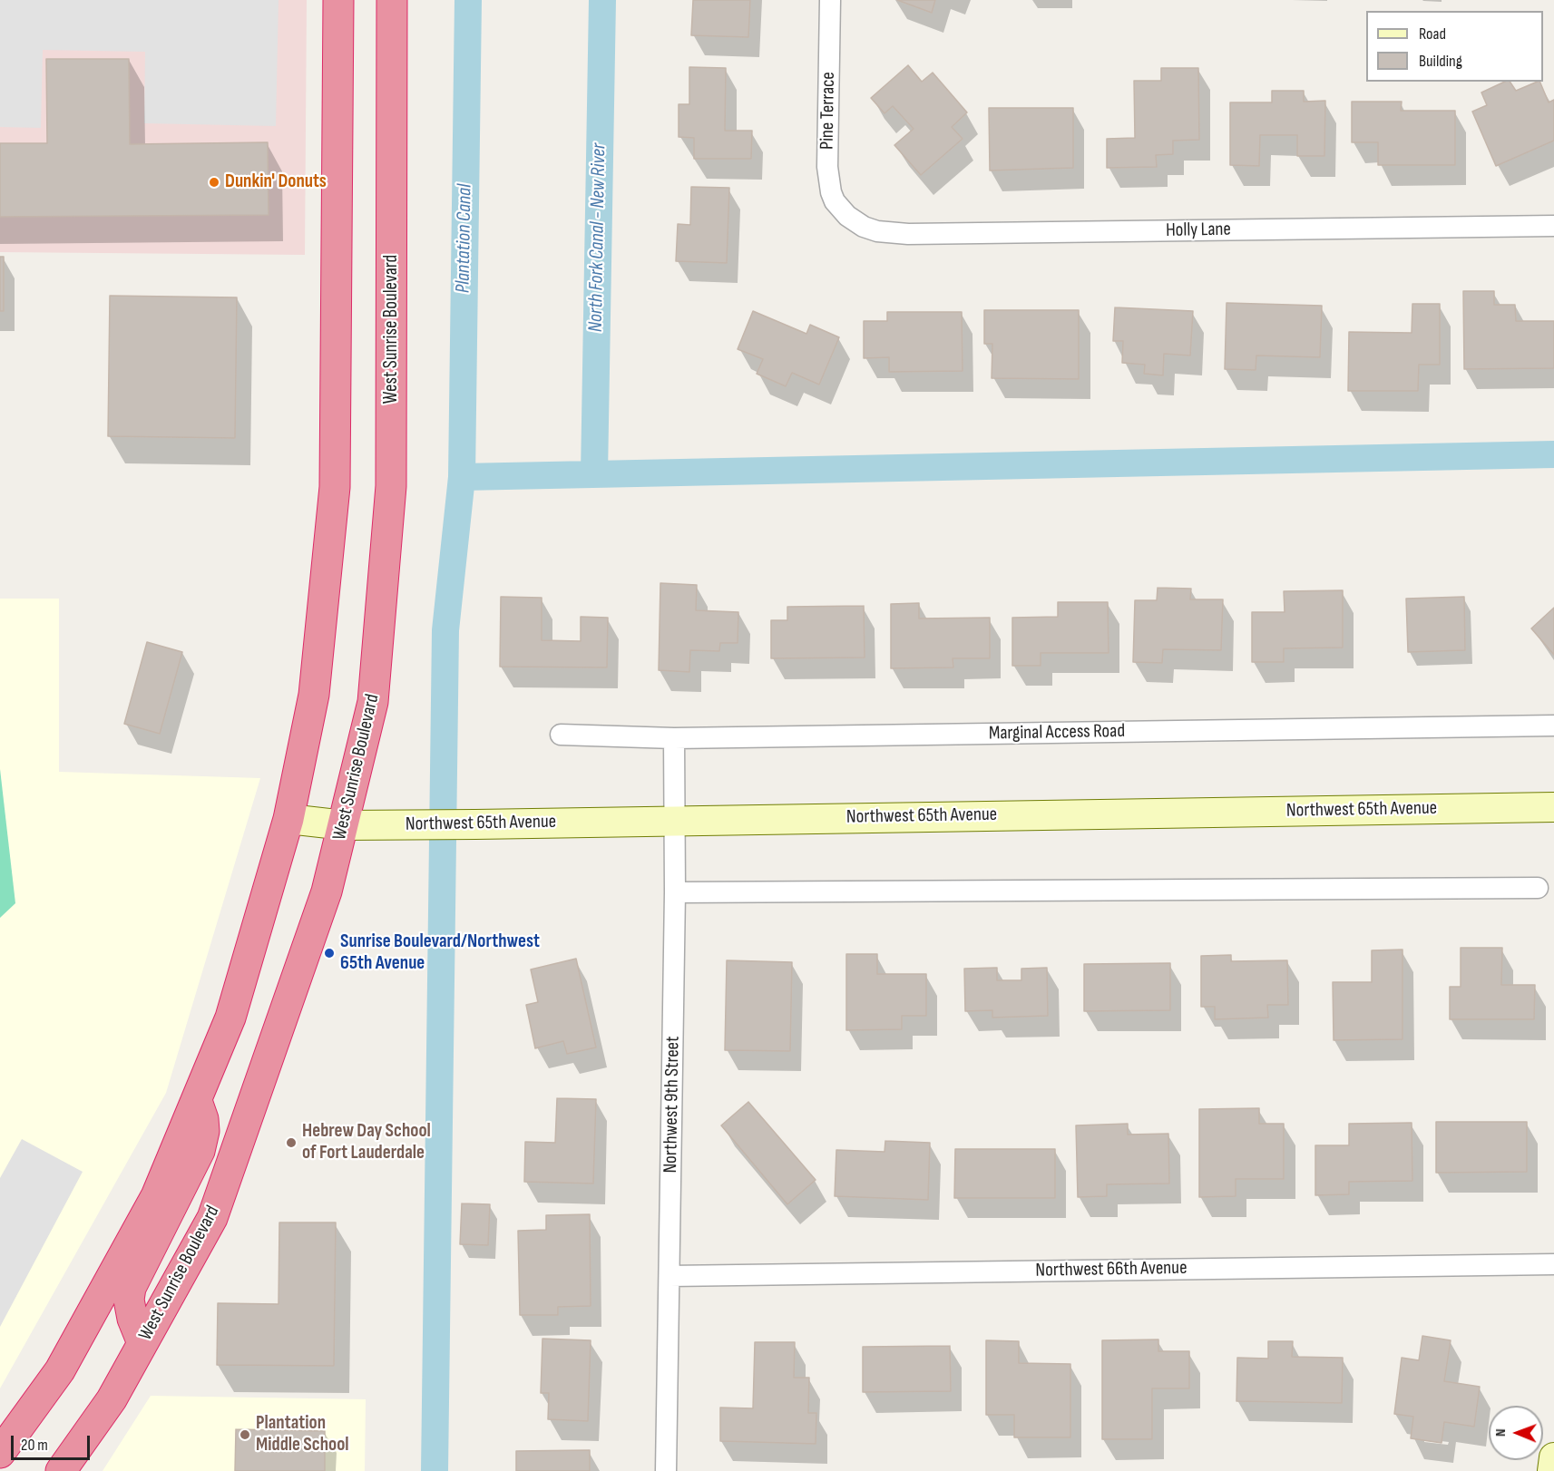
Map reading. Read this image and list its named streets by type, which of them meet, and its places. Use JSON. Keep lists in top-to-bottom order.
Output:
{
  "streets": {
    "highway": ["West Sunrise Boulevard"],
    "street": [
      "Pine Terrace",
      "Holly Lane",
      "Marginal Access Road",
      "Northwest 65th Avenue",
      "Northwest 9th Street",
      "Northwest 66th Avenue"
    ]
  },
  "crossings": [
    ["Pine Terrace", "Holly Lane"],
    ["West Sunrise Boulevard", "Northwest 65th Avenue"],
    ["Marginal Access Road", "Northwest 9th Street"],
    ["Northwest 65th Avenue", "Northwest 9th Street"],
    ["Northwest 9th Street", "Northwest 66th Avenue"]
  ],
  "water": ["North Fork Canal - New River", "Plantation Canal"],
  "places": [
    "Dunkin' Donuts",
    "Sunrise Boulevard/Northwest 65th Avenue",
    "Hebrew Day School of Fort Lauderdale",
    "Plantation Middle School"
  ],
  "legend": ["Road", "Building"],
  "scale_bar": "20 m",
  "north": "left"
}
